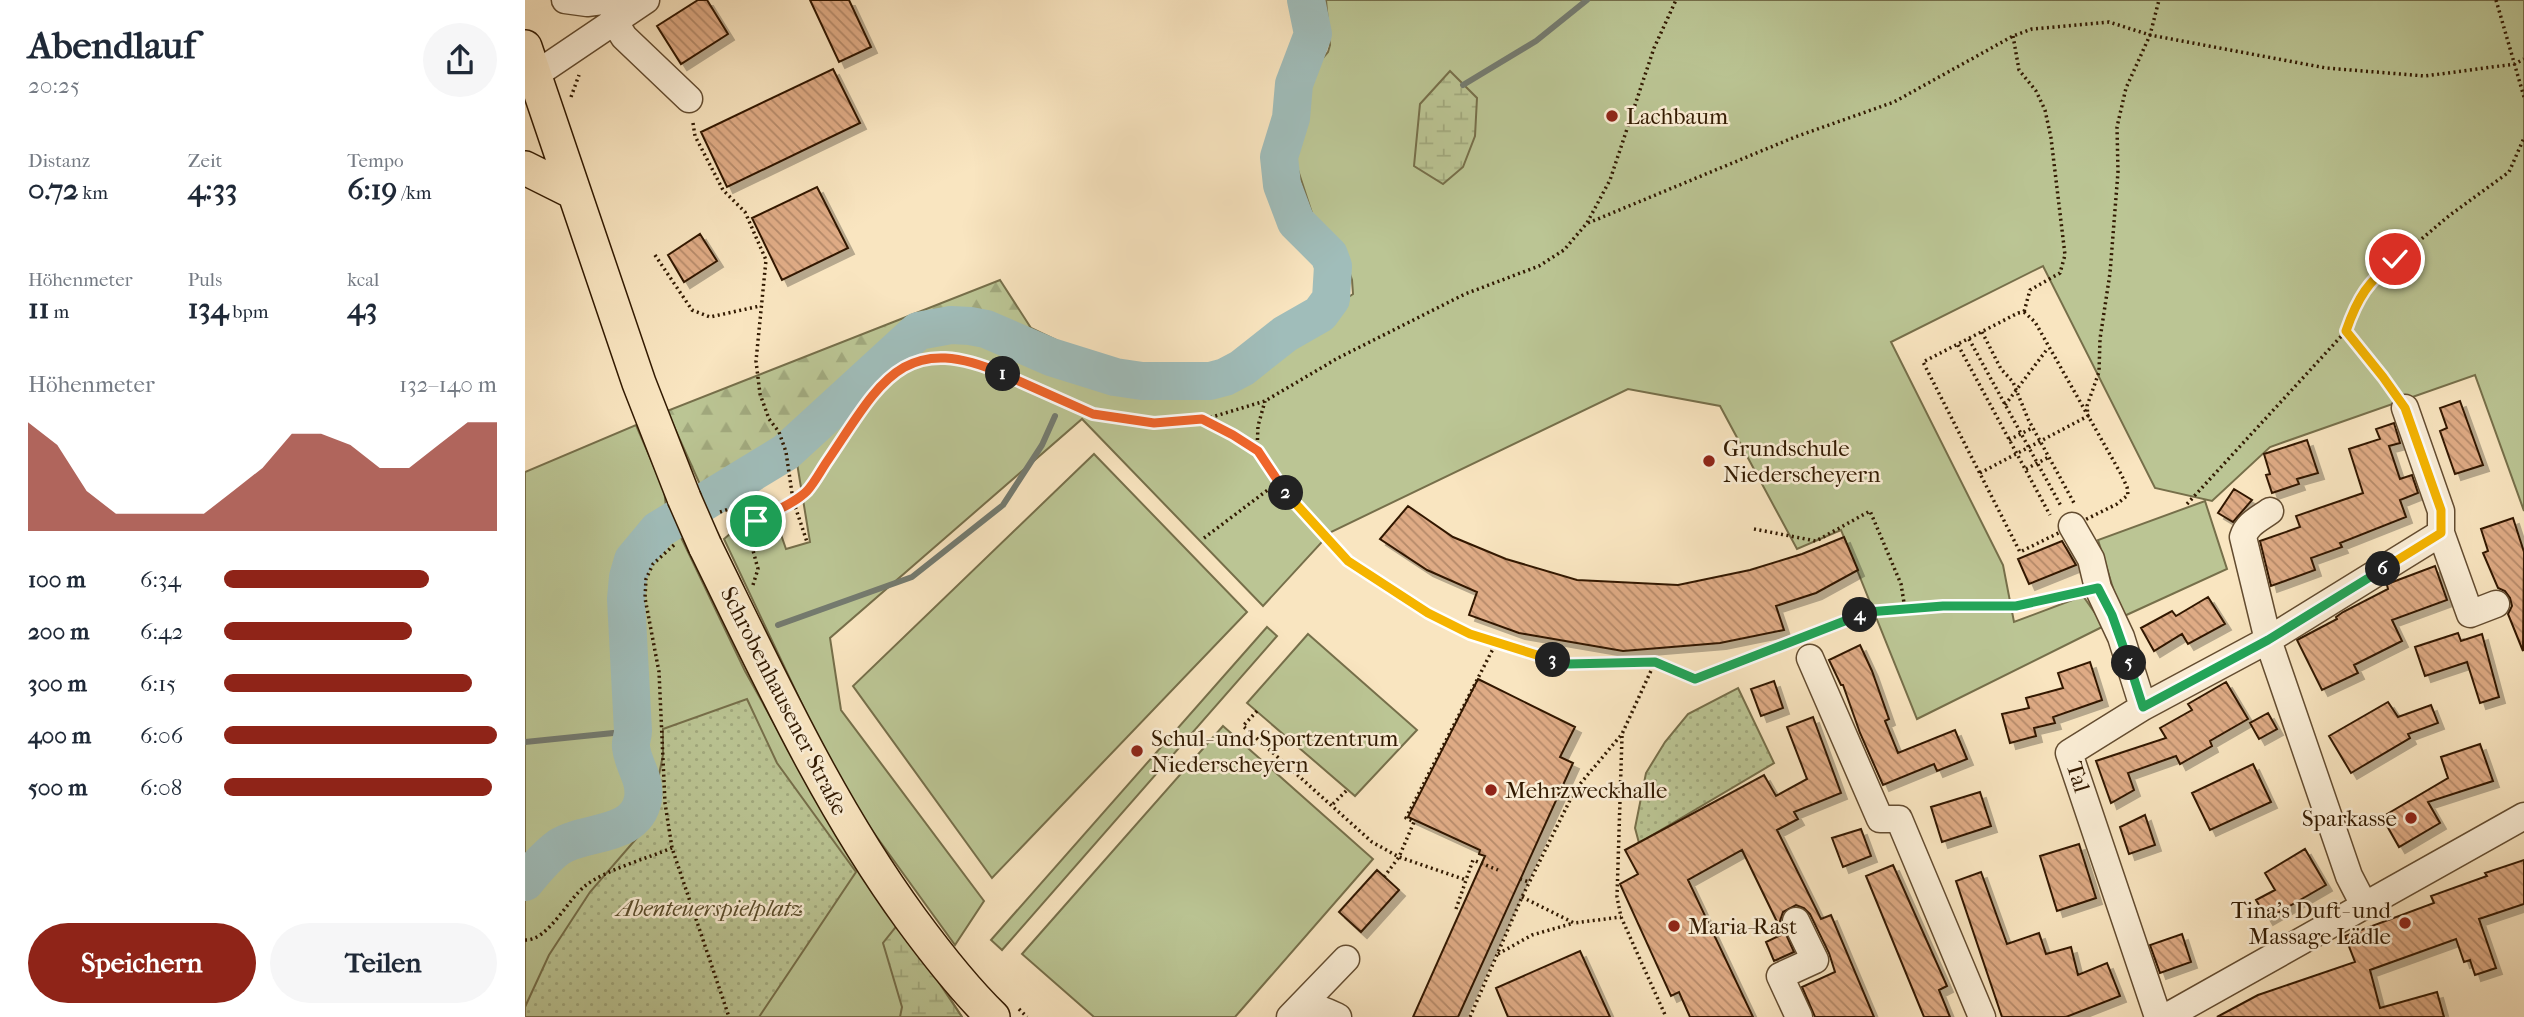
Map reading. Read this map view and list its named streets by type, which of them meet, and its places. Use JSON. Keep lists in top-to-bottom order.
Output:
{
  "streets": {
    "main road": ["Schrobenhausener Straße"],
    "street": ["Tal"]
  },
  "parks": ["Abenteuerspielplatz"],
  "places": [
    "Lachbaum",
    "Grundschule Niederscheyern",
    "Schul- und Sportzentrum Niederscheyern",
    "Mehrzweckhalle",
    "Sparkasse",
    "Tina's Duft- und Massage Lädle",
    "Maria-Rast"
  ],
  "page": {
    "heading": ["Abendlauf", "20:25"],
    "stats": [
      ["Distanz", "0.72 km"],
      ["Zeit", "4:33"],
      ["Tempo", "6:19 /km"],
      ["Höhenmeter", "11 m"],
      ["Puls", "134 bpm"],
      ["kcal", "43"]
    ],
    "pins": [
      "1",
      "2",
      "6",
      "4",
      "3",
      "5"
    ],
    "chart": ["Höhenmeter", "132–140 m"],
    "list": [
      {
        "name": "100 m",
        "note": "6:34"
      },
      {
        "name": "200 m",
        "note": "6:42"
      },
      {
        "name": "300 m",
        "note": "6:15"
      },
      {
        "name": "400 m",
        "note": "6:06"
      },
      {
        "name": "500 m",
        "note": "6:08"
      }
    ],
    "buttons": ["Speichern", "Teilen"]
  }
}
